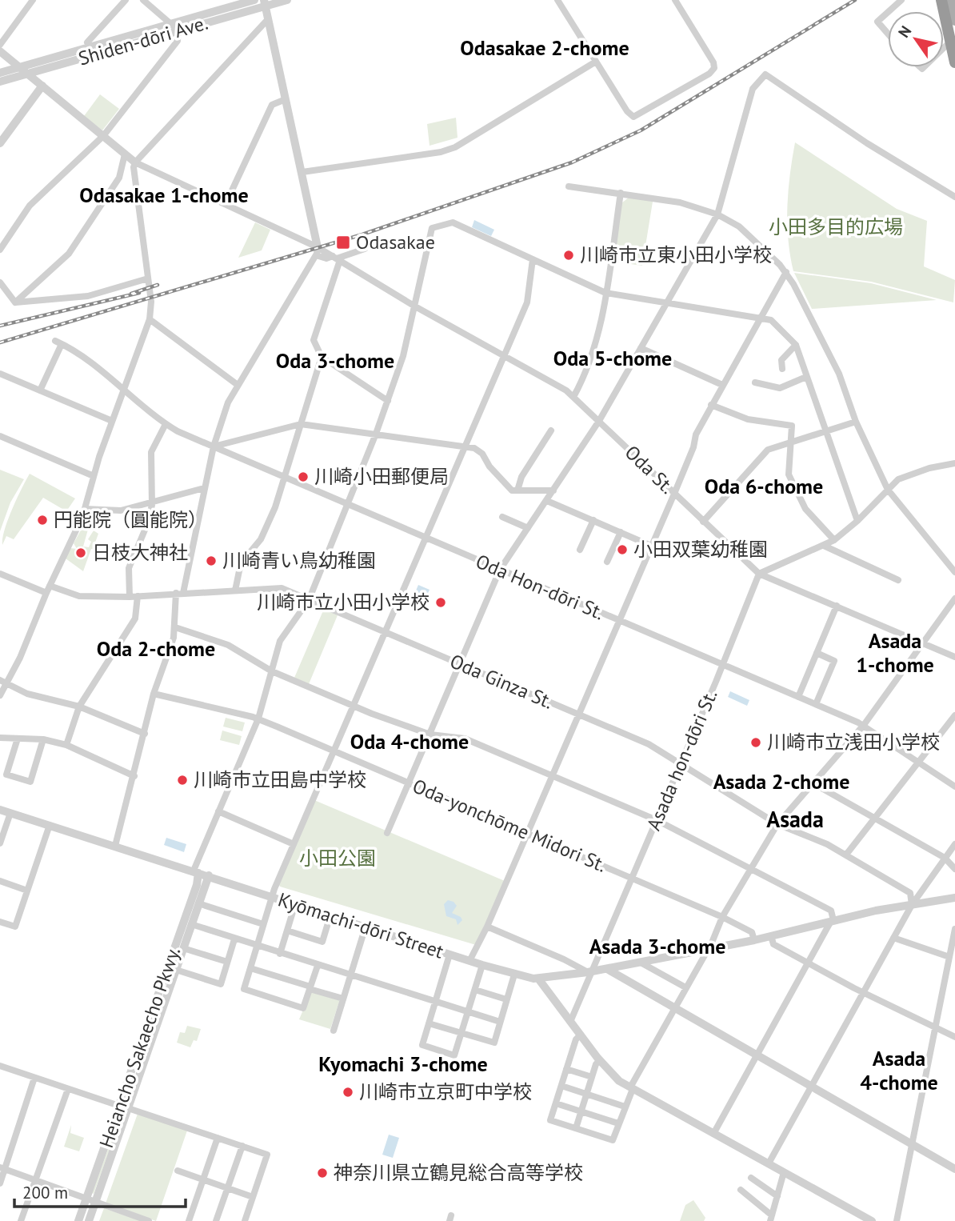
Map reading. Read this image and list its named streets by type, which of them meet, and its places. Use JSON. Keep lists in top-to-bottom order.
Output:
{
  "streets": {
    "street": [
      "Shiden-dōri Ave.",
      "Oda St.",
      "Oda Hon-dōri St.",
      "Oda Ginza St.",
      "Asada hon-dōri St.",
      "Oda-yonchōme Midori St.",
      "Kyōmachi-dōri Street",
      "Heiancho Sakaecho Pkwy."
    ]
  },
  "crossings": [
    ["Oda St.", "Asada hon-dōri St."],
    ["Oda Hon-dōri St.", "Asada hon-dōri St."],
    ["Oda Ginza St.", "Asada hon-dōri St."],
    ["Oda Ginza St.", "Kyōmachi-dōri Street"],
    ["Asada hon-dōri St.", "Oda-yonchōme Midori St."],
    ["Asada hon-dōri St.", "Kyōmachi-dōri Street"],
    ["Oda-yonchōme Midori St.", "Kyōmachi-dōri Street"],
    ["Kyōmachi-dōri Street", "Heiancho Sakaecho Pkwy."]
  ],
  "districts": [
    "Odasakae 2-chome",
    "Odasakae 1-chome",
    "Oda 5-chome",
    "Oda 3-chome",
    "Oda 6-chome",
    "Asada 1-chome",
    "Oda 2-chome",
    "Oda 4-chome",
    "Asada 2-chome",
    "Asada",
    "Asada 3-chome",
    "Asada 4-chome",
    "Kyomachi 3-chome"
  ],
  "parks": ["小田多目的広場", "小田公園"],
  "places": {
    "transit": ["Odasakae"],
    "other": [
      "川崎市立東小田小学校",
      "川崎小田郵便局",
      "円能院（圓能院）",
      "小田双葉幼稚園",
      "日枝大神社",
      "川崎青い鳥幼稚園",
      "川崎市立小田小学校",
      "川崎市立浅田小学校",
      "川崎市立田島中学校",
      "川崎市立京町中学校",
      "神奈川県立鶴見総合高等学校"
    ]
  },
  "scale_bar": "200 m",
  "north": "top left"
}
